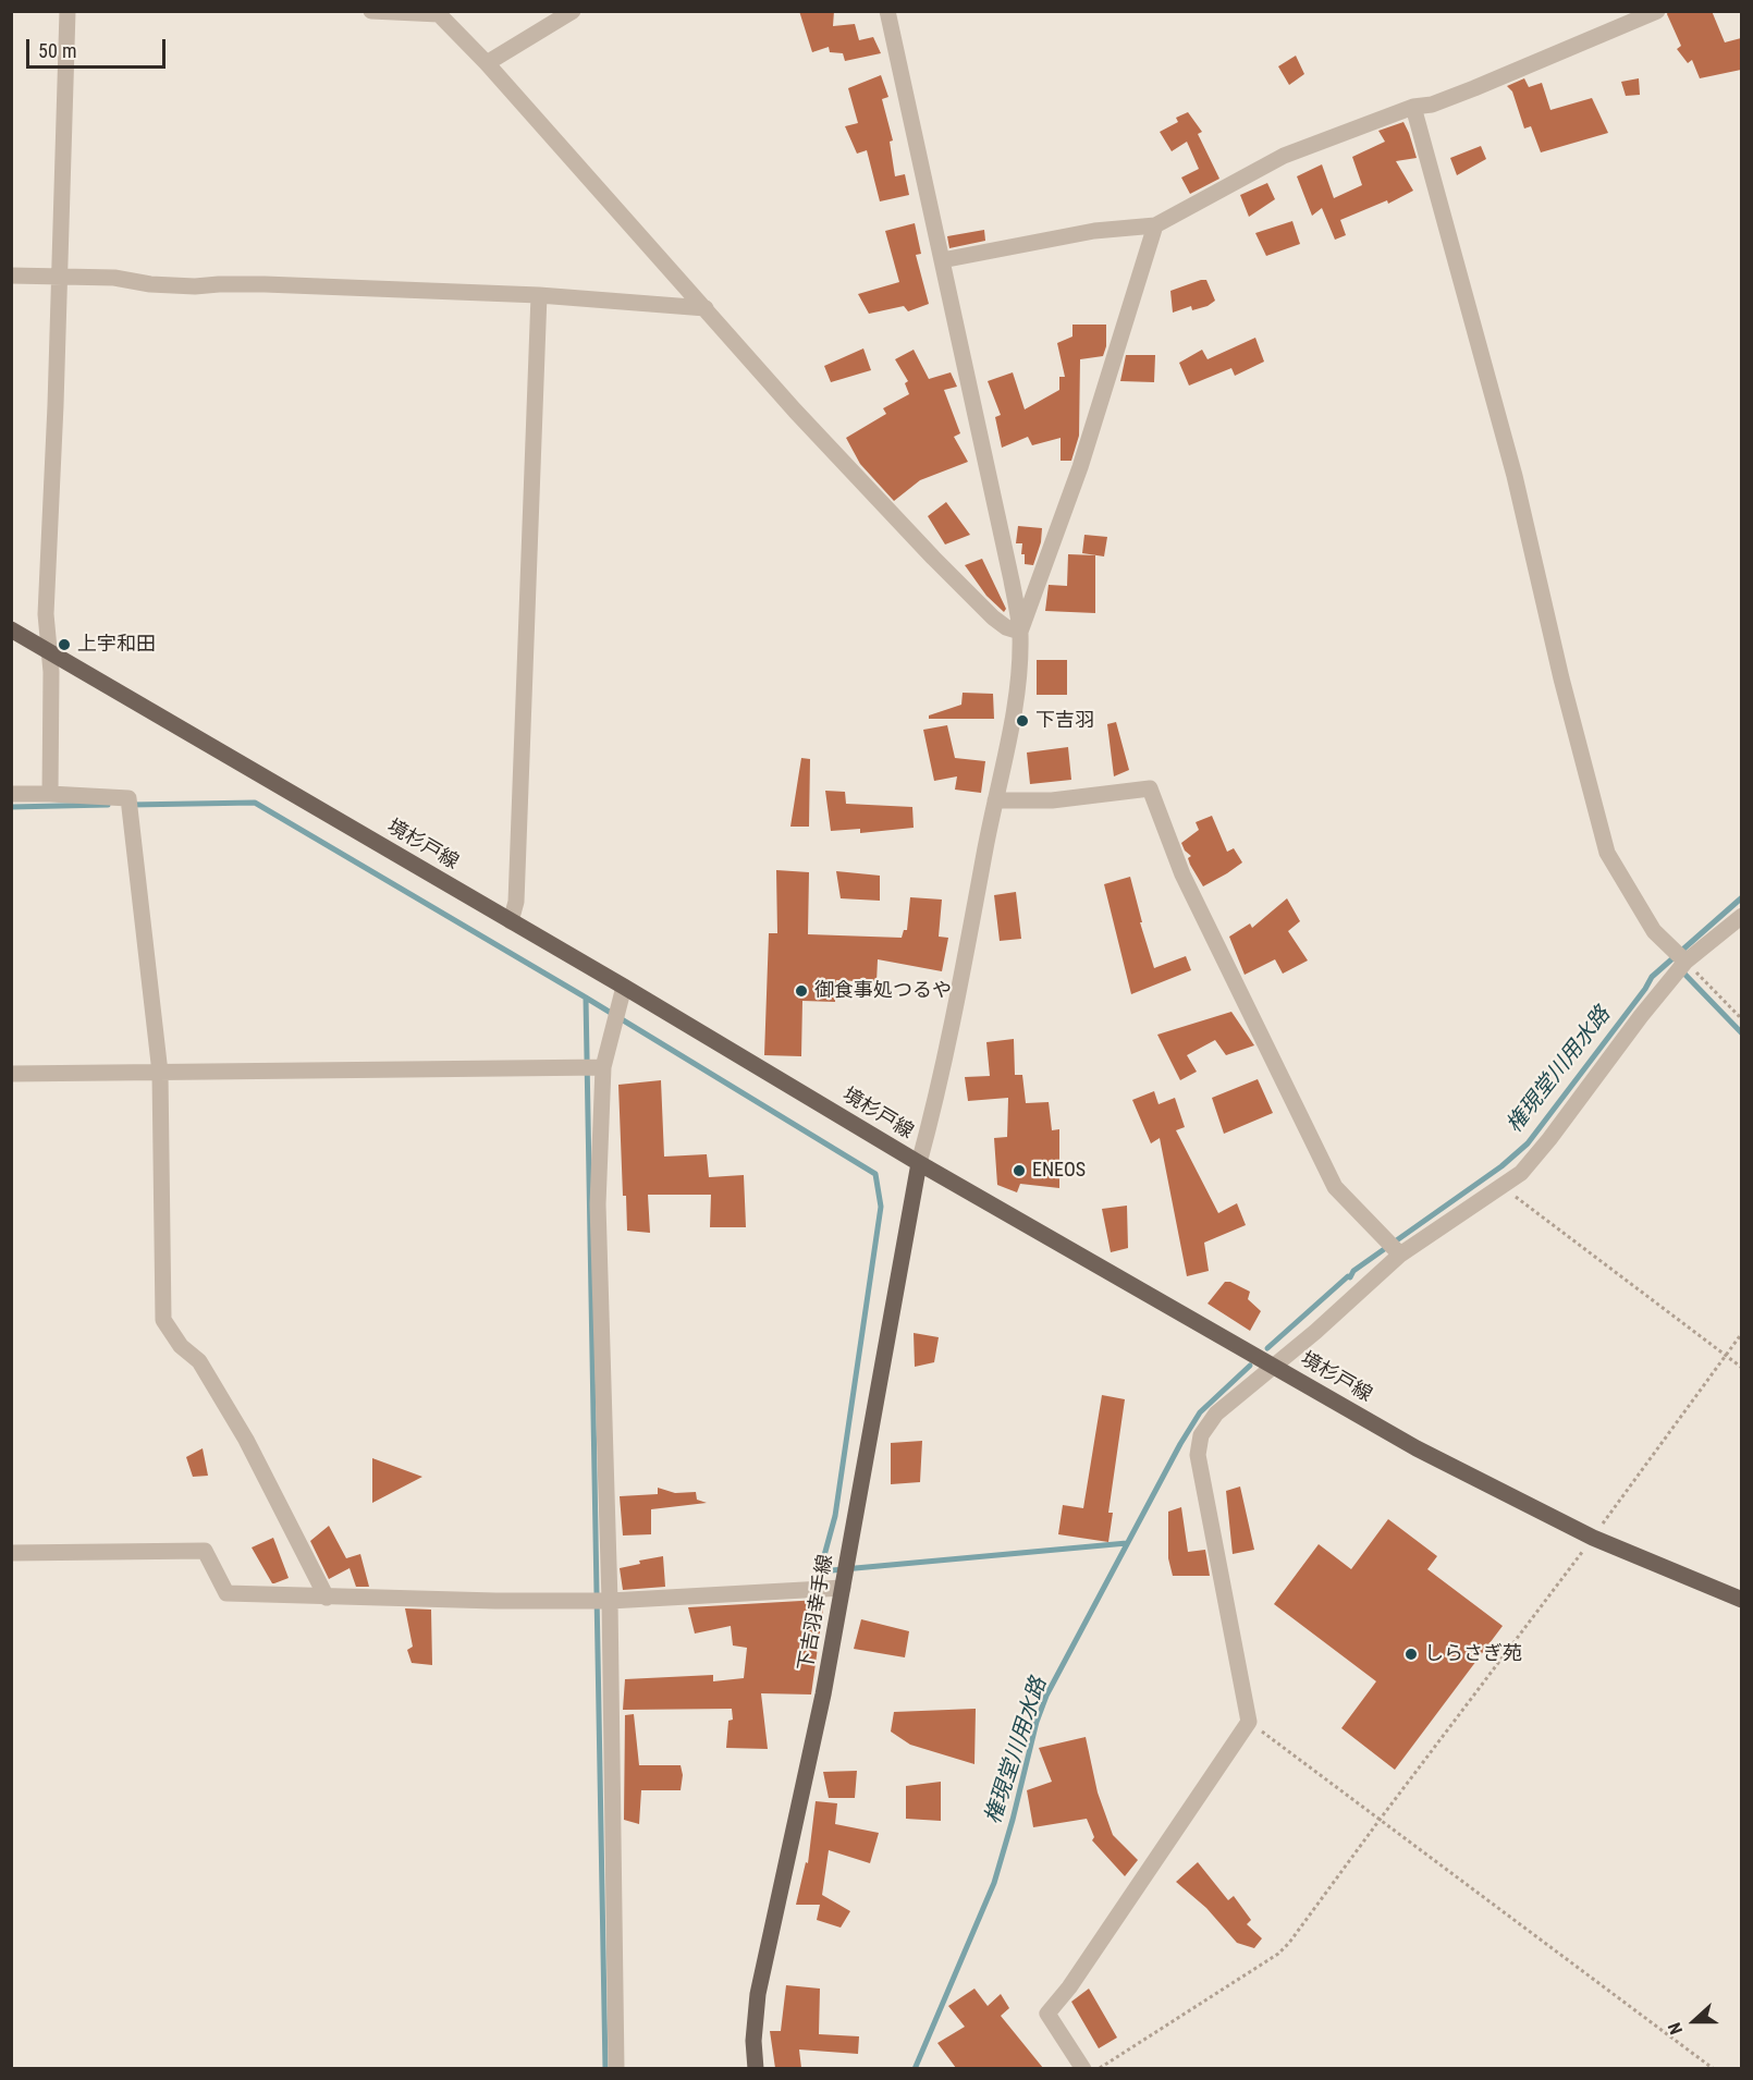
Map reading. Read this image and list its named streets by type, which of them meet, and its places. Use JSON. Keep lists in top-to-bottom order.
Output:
{
  "streets": {
    "main road": ["境杉戸線", "下吉羽幸手線"]
  },
  "crossings": [
    ["境杉戸線", "下吉羽幸手線"]
  ],
  "water": ["権現堂川用水路"],
  "places": [
    "上宇和田",
    "下吉羽",
    "御食事処つるや",
    "ENEOS",
    "しらさぎ苑"
  ],
  "scale_bar": "50 m",
  "north": "left"
}
